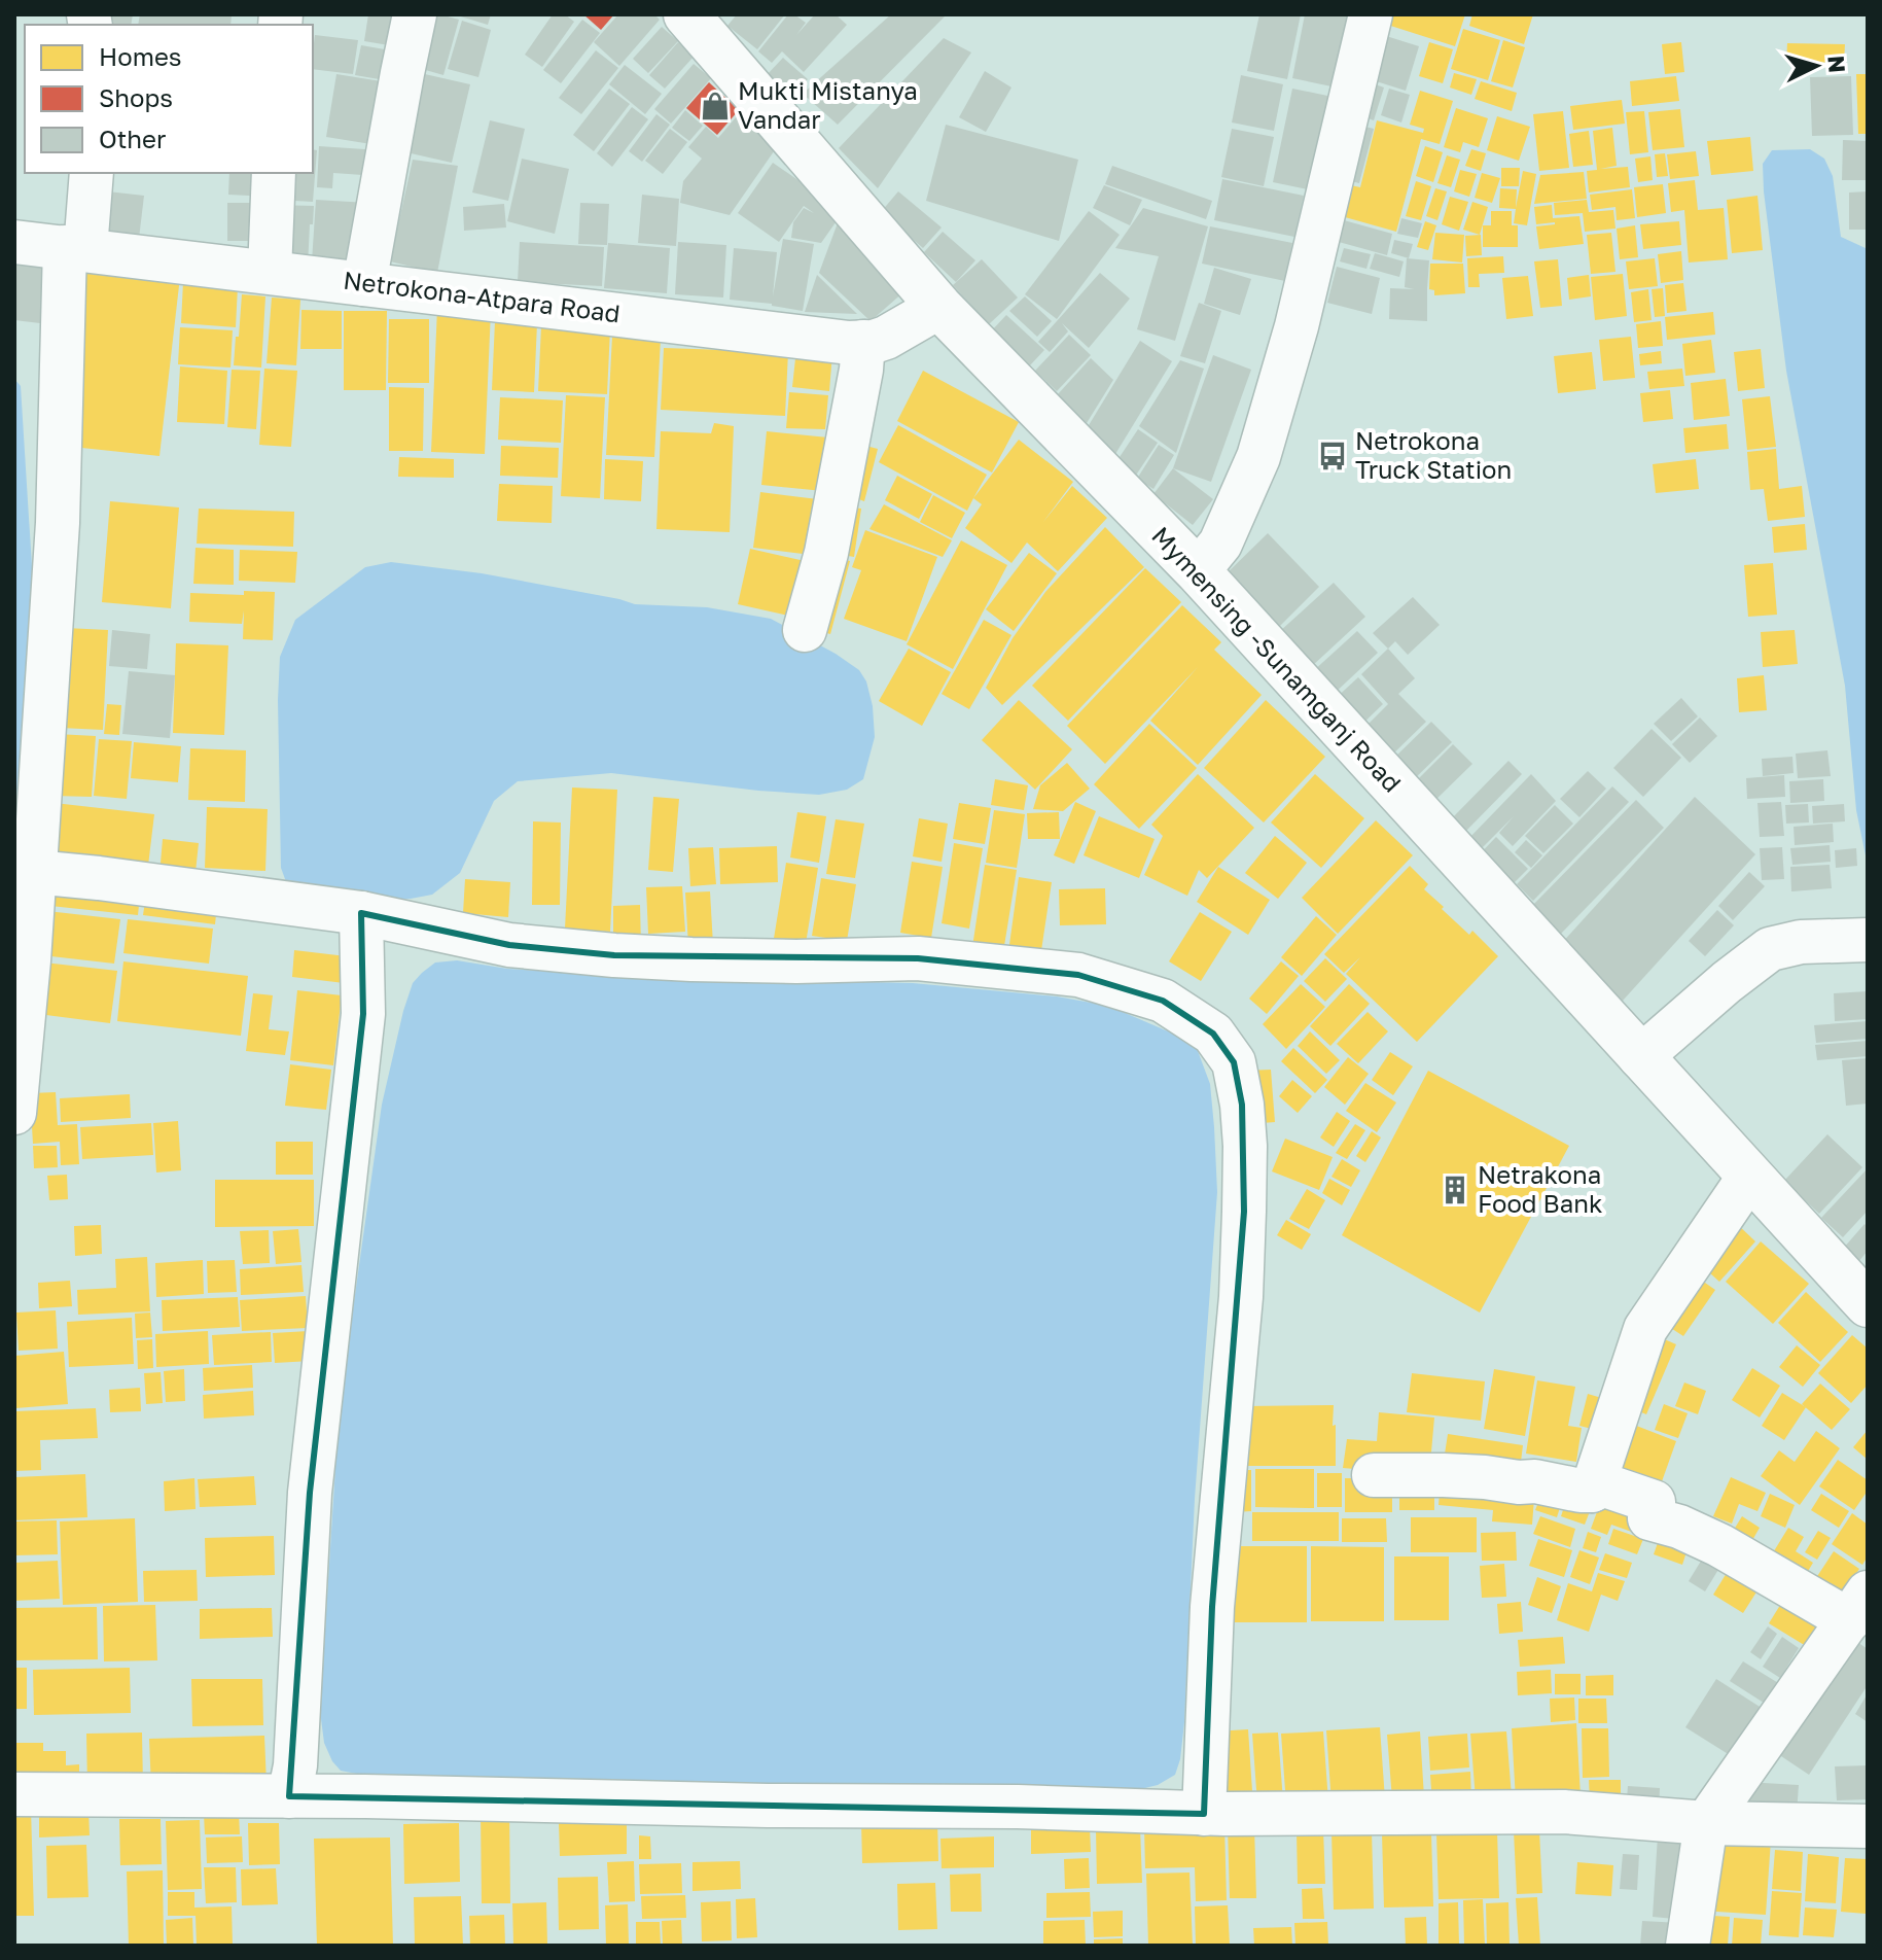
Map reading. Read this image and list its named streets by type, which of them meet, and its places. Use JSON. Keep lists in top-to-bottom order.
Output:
{
  "streets": {
    "main road": ["Mymensing -Sunamganj Road"],
    "street": ["Netrokona-Atpara Road"]
  },
  "crossings": [
    ["Netrokona-Atpara Road", "Mymensing -Sunamganj Road"]
  ],
  "places": {
    "shop": ["Mukti Mistanya Vandar"],
    "bus stop": ["Netrokona Truck Station"],
    "building": ["Netrakona Food Bank"]
  },
  "legend": ["Homes", "Shops", "Other"],
  "north": "right"
}
